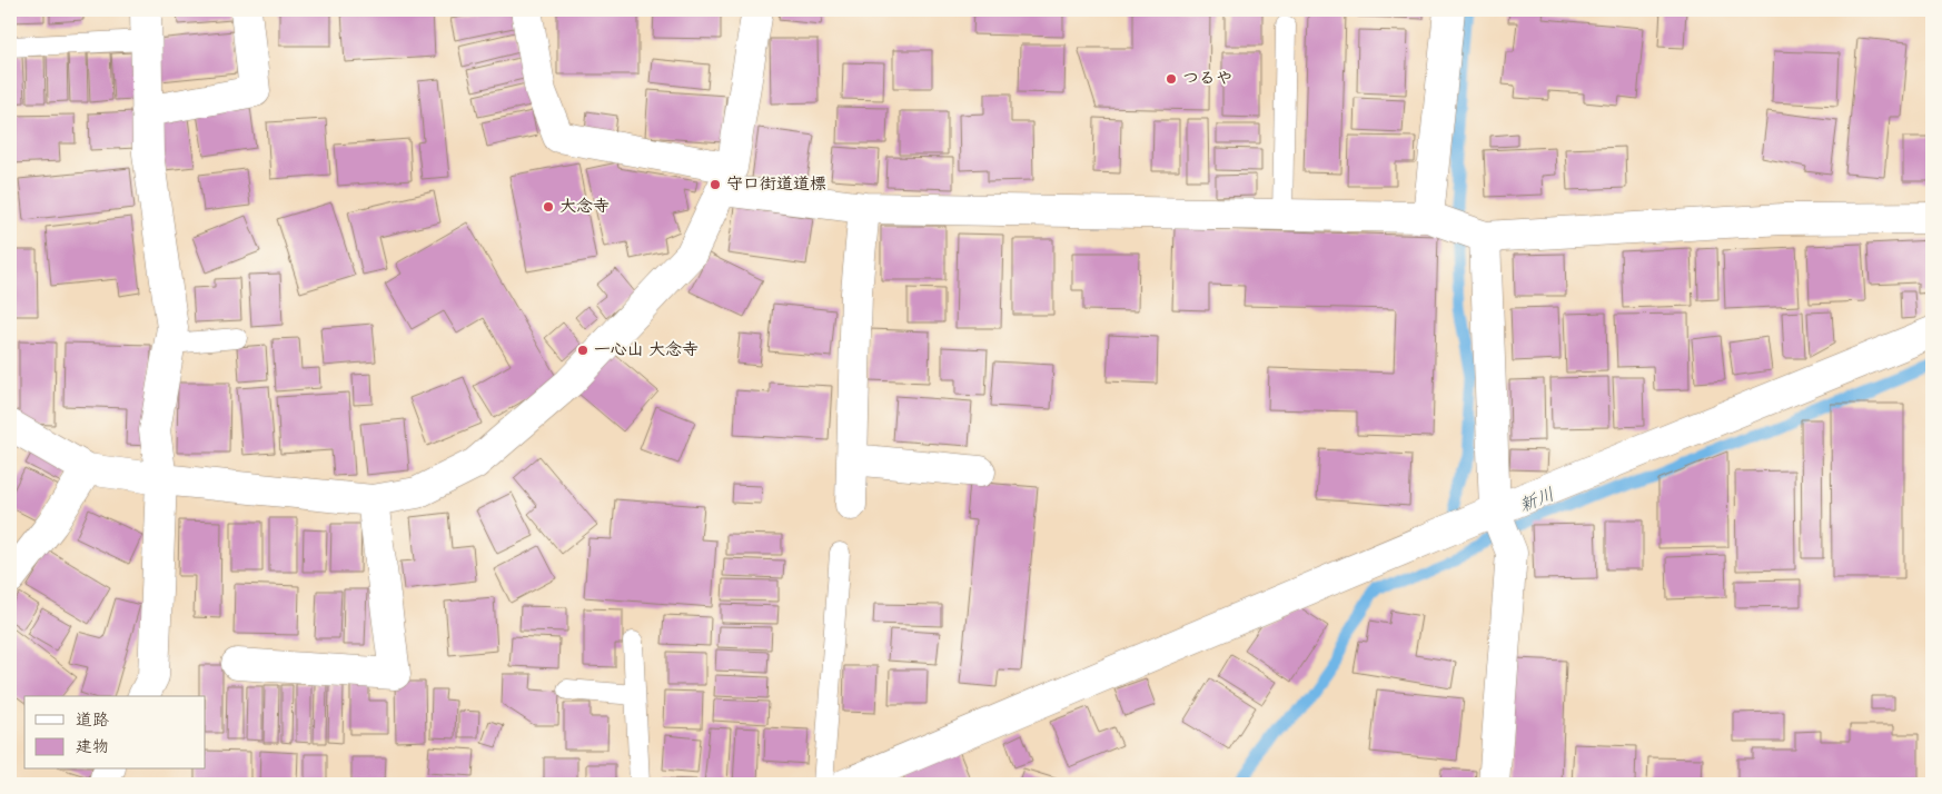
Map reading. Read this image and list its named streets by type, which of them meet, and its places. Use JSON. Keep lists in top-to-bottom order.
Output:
{
  "water": ["新川"],
  "places": [
    "つるや",
    "守口街道道標",
    "大念寺",
    "一心山 大念寺"
  ],
  "legend": ["道路", "建物"]
}
